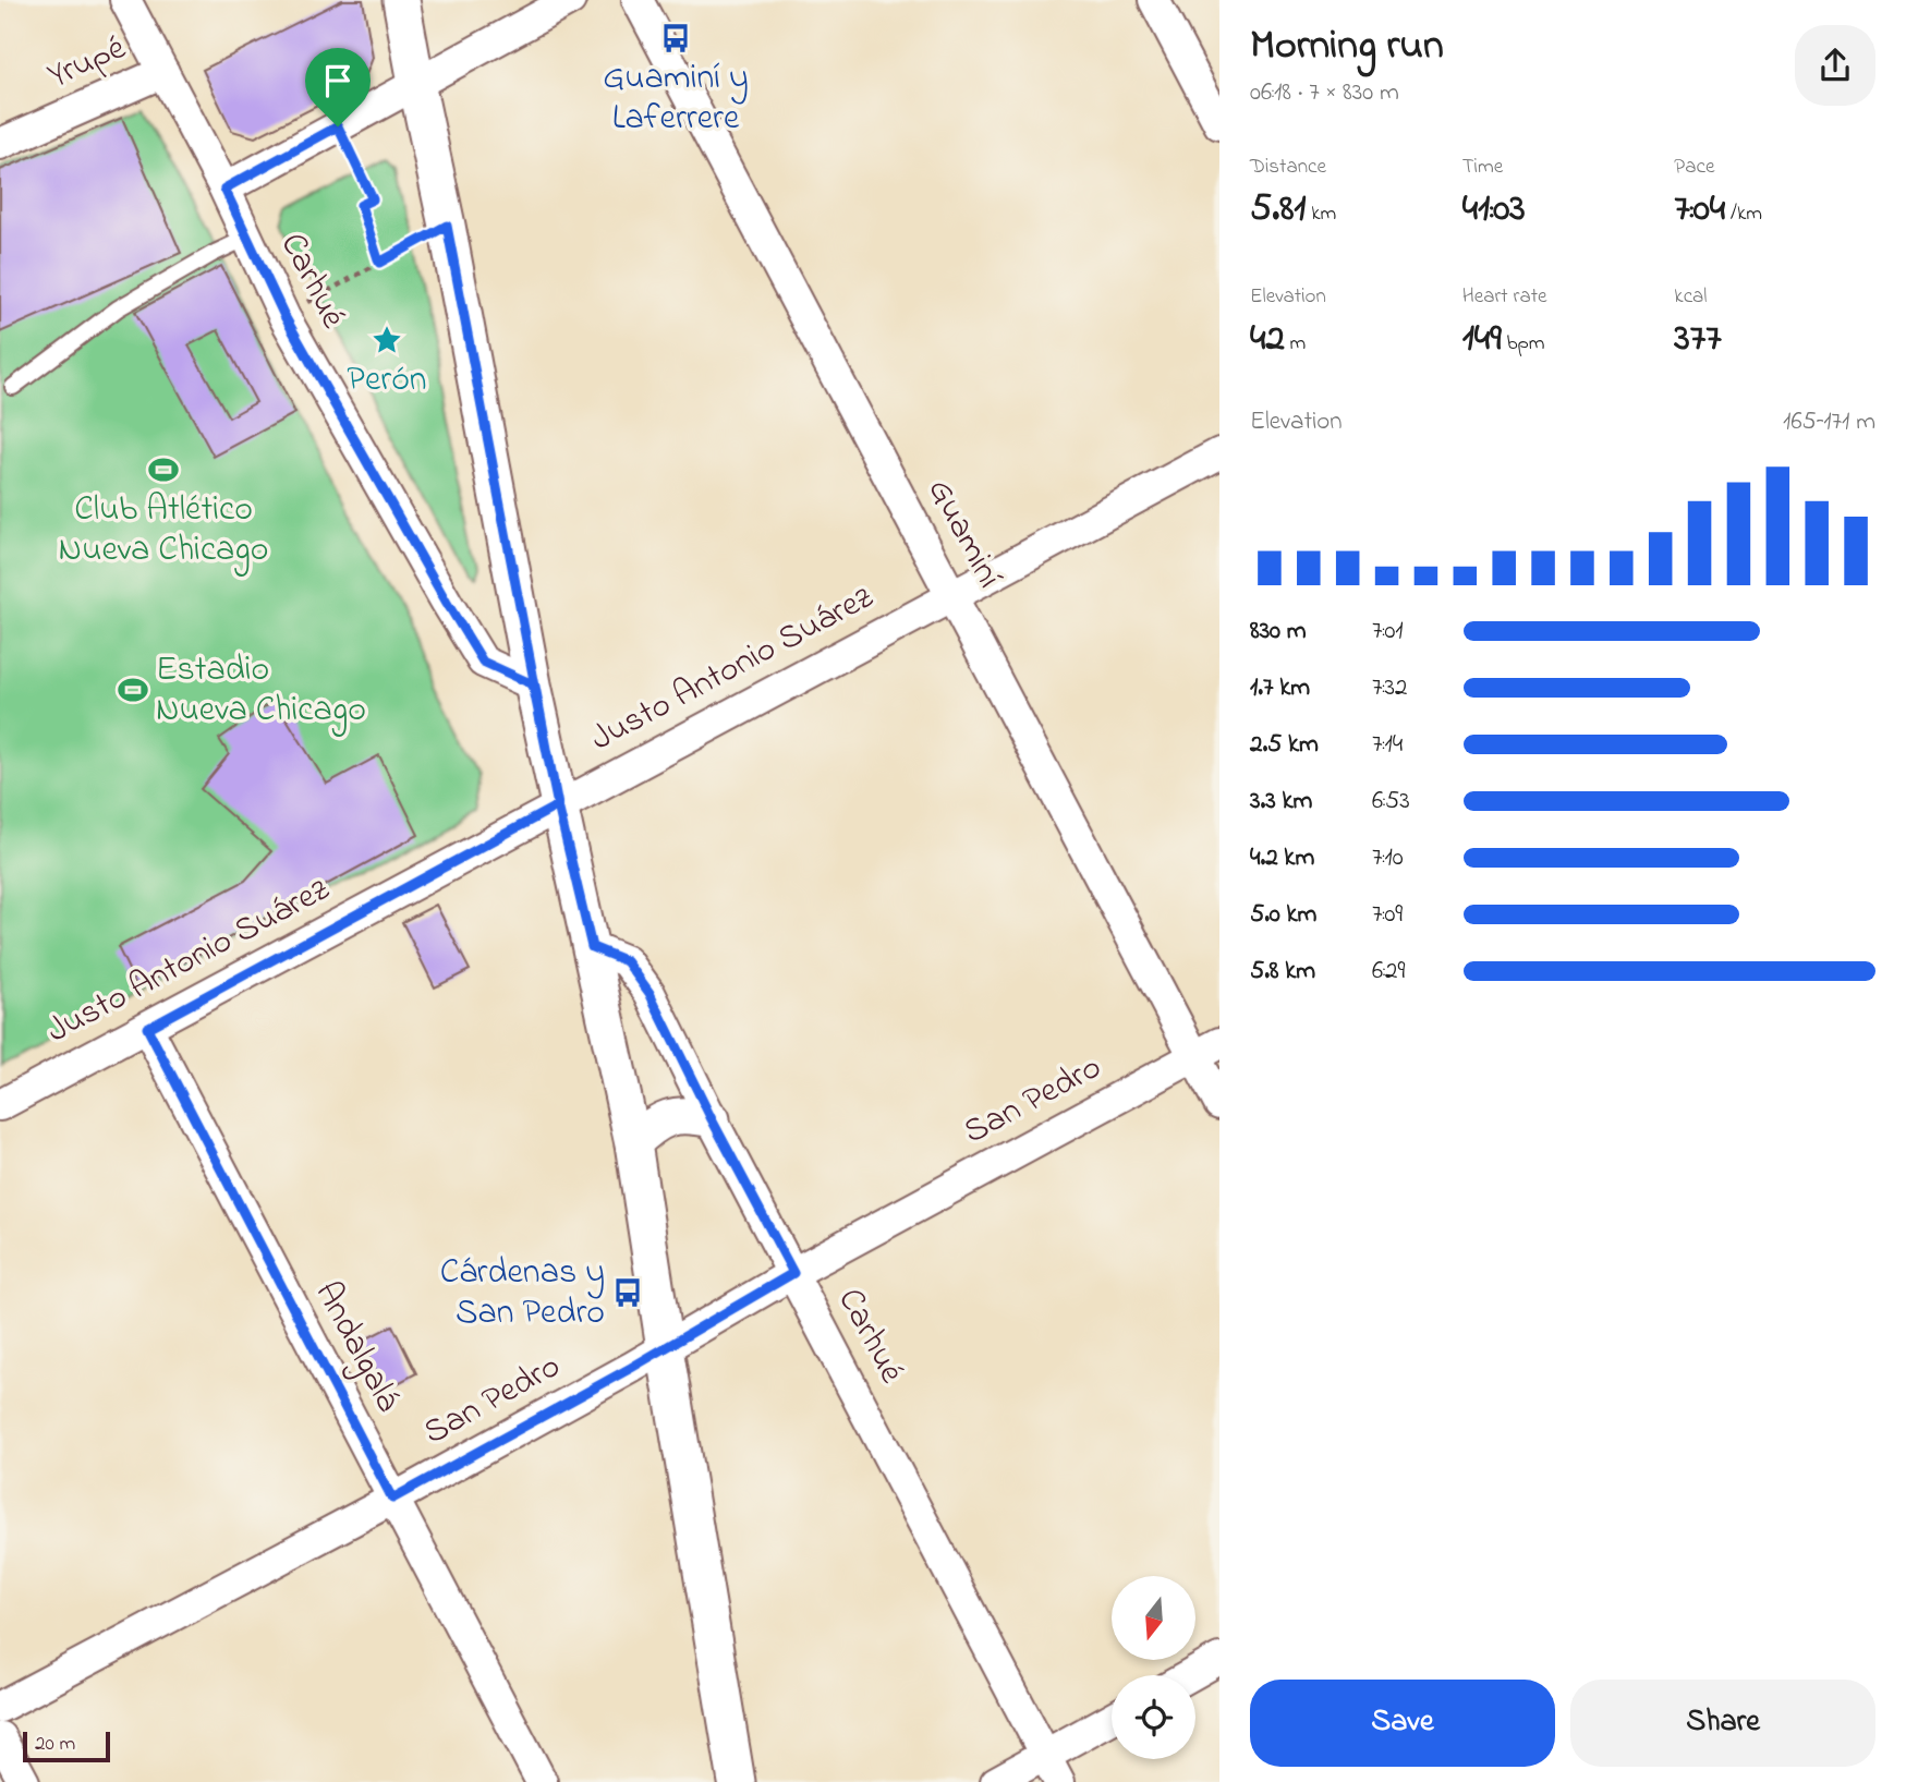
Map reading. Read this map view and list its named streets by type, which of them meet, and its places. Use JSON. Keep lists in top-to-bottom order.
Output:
{
  "streets": {
    "street": [
      "Yrupé",
      "Carhué",
      "Guaminí",
      "Justo Antonio Suárez",
      "San Pedro",
      "Andalgalá"
    ]
  },
  "crossings": [
    ["Yrupé", "Carhué"],
    ["Carhué", "San Pedro"],
    ["Guaminí", "Justo Antonio Suárez"],
    ["Guaminí", "San Pedro"],
    ["Justo Antonio Suárez", "Andalgalá"],
    ["San Pedro", "Andalgalá"]
  ],
  "places": {
    "bus stop": ["Guaminí y Laferrere", "Cárdenas y San Pedro"],
    "place": ["Perón"],
    "sports": ["Club Atlético Nueva Chicago", "Estadio Nueva Chicago"]
  },
  "scale_bar": "20 m",
  "north": "bottom",
  "page": {
    "heading": ["Morning run", "06:18 · 7 × 830 m"],
    "stats": [
      ["Distance", "5.81 km"],
      ["Time", "41:03"],
      ["Pace", "7:04 /km"],
      ["Elevation", "42 m"],
      ["Heart rate", "149 bpm"],
      ["kcal", "377"]
    ],
    "chart": ["Elevation", "165–171 m"],
    "list": [
      {
        "name": "830 m",
        "note": "7:01"
      },
      {
        "name": "1.7 km",
        "note": "7:32"
      },
      {
        "name": "2.5 km",
        "note": "7:14"
      },
      {
        "name": "3.3 km",
        "note": "6:53"
      },
      {
        "name": "4.2 km",
        "note": "7:10"
      },
      {
        "name": "5.0 km",
        "note": "7:09"
      },
      {
        "name": "5.8 km",
        "note": "6:29"
      }
    ],
    "buttons": ["Save", "Share"],
    "scale": "20 m"
  }
}
